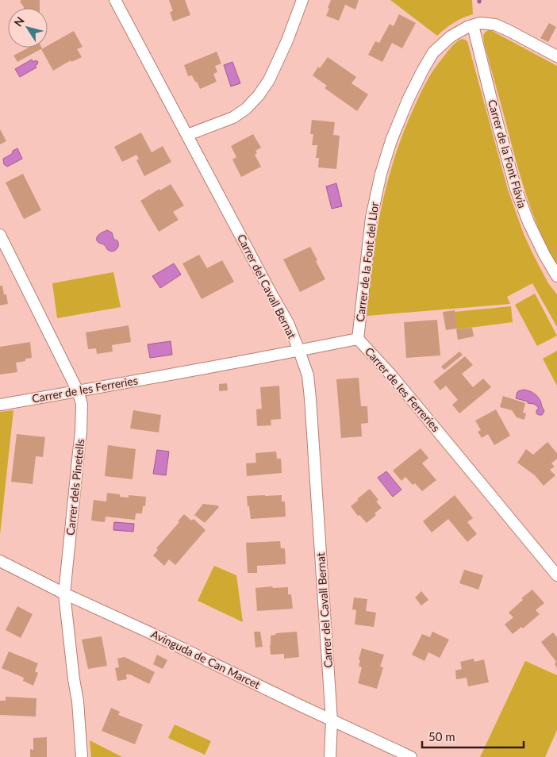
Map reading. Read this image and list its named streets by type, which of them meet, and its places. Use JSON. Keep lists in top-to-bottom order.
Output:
{
  "streets": {
    "street": [
      "Carrer de la Font Flàvia",
      "Carrer de la Font del Llor",
      "Carrer del Cavall Bernat",
      "Carrer de les Ferreries",
      "Carrer dels Pinetells",
      "Avinguda de Can Marcet"
    ]
  },
  "crossings": [
    ["Carrer de la Font Flàvia", "Carrer de la Font del Llor"],
    ["Carrer de la Font del Llor", "Carrer de les Ferreries"],
    ["Carrer del Cavall Bernat", "Carrer de les Ferreries"],
    ["Carrer del Cavall Bernat", "Avinguda de Can Marcet"],
    ["Carrer de les Ferreries", "Carrer dels Pinetells"],
    ["Carrer dels Pinetells", "Avinguda de Can Marcet"]
  ],
  "scale_bar": "50 m",
  "north": "top left"
}
